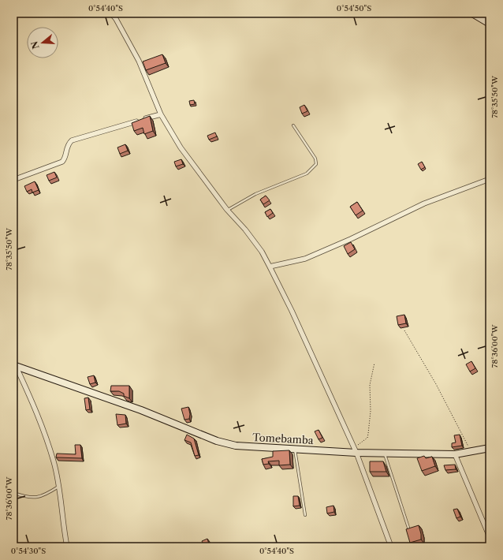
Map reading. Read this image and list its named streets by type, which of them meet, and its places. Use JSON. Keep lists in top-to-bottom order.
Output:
{
  "streets": {
    "street": ["Tomebamba"]
  },
  "north": "left",
  "coordinates": [
    "0°54'40\"S",
    "0°54'50\"S",
    "78°35'50\"W",
    "78°36'00\"W",
    "0°54'30\"S"
  ]
}
